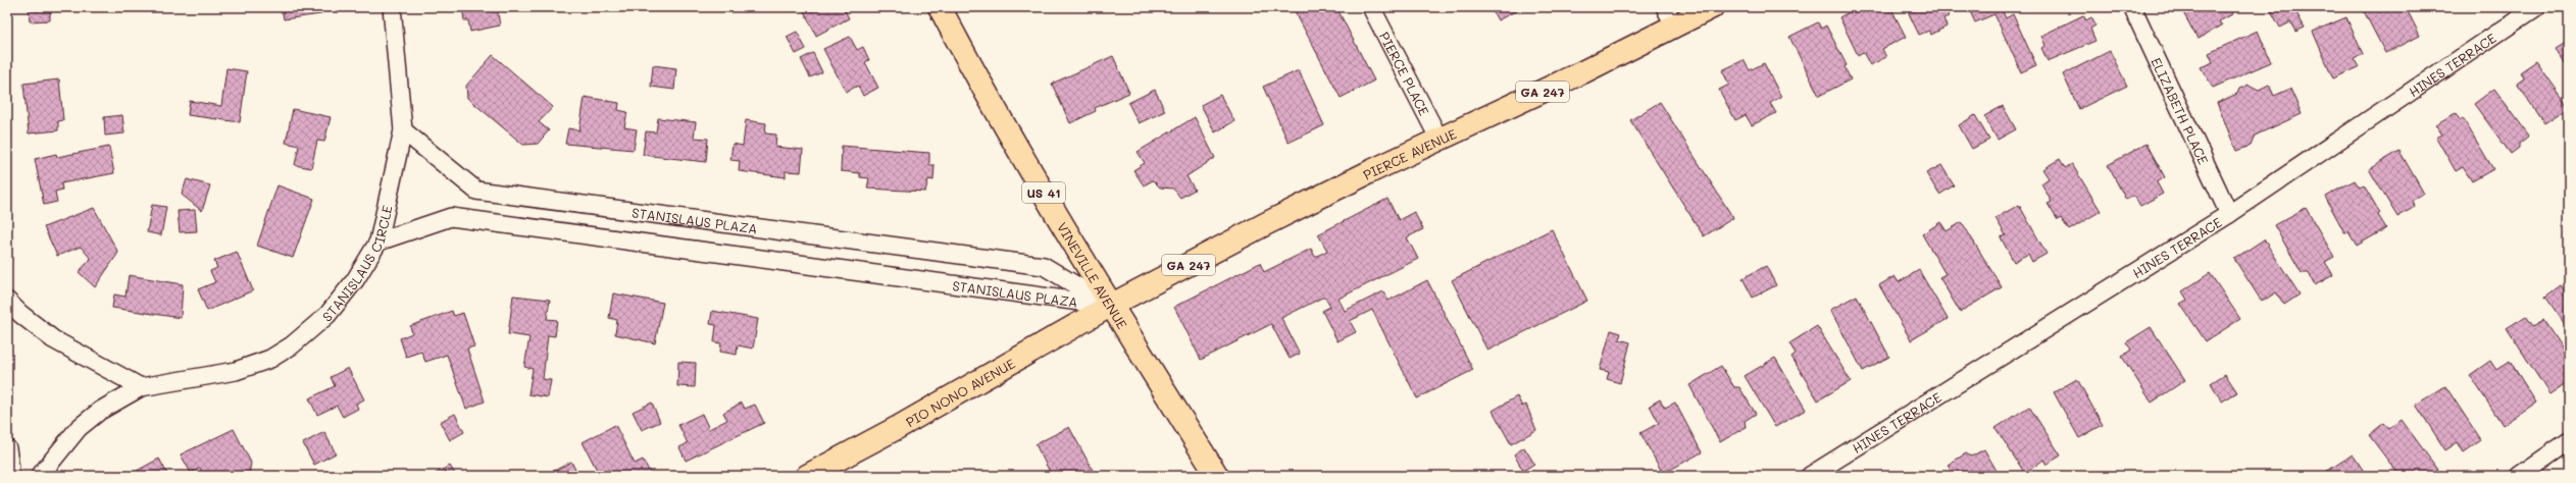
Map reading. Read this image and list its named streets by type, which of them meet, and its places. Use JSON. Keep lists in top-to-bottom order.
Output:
{
  "streets": {
    "main road": [
      "GA 247",
      "PIERCE AVENUE",
      "US 41",
      "VINEVILLE AVENUE",
      "PIO NONO AVENUE"
    ],
    "street": [
      "HINES TERRACE",
      "PIERCE PLACE",
      "ELIZABETH PLACE",
      "STANISLAUS PLAZA",
      "STANISLAUS CIRCLE"
    ]
  },
  "crossings": [
    ["HINES TERRACE", "ELIZABETH PLACE"],
    ["PIERCE PLACE", "PIERCE AVENUE"],
    ["PIERCE AVENUE", "STANISLAUS PLAZA"],
    ["PIERCE AVENUE", "VINEVILLE AVENUE"],
    ["PIERCE AVENUE", "PIO NONO AVENUE"],
    ["STANISLAUS PLAZA", "STANISLAUS CIRCLE"],
    ["STANISLAUS PLAZA", "VINEVILLE AVENUE"],
    ["STANISLAUS PLAZA", "PIO NONO AVENUE"],
    ["VINEVILLE AVENUE", "PIO NONO AVENUE"]
  ]
}
